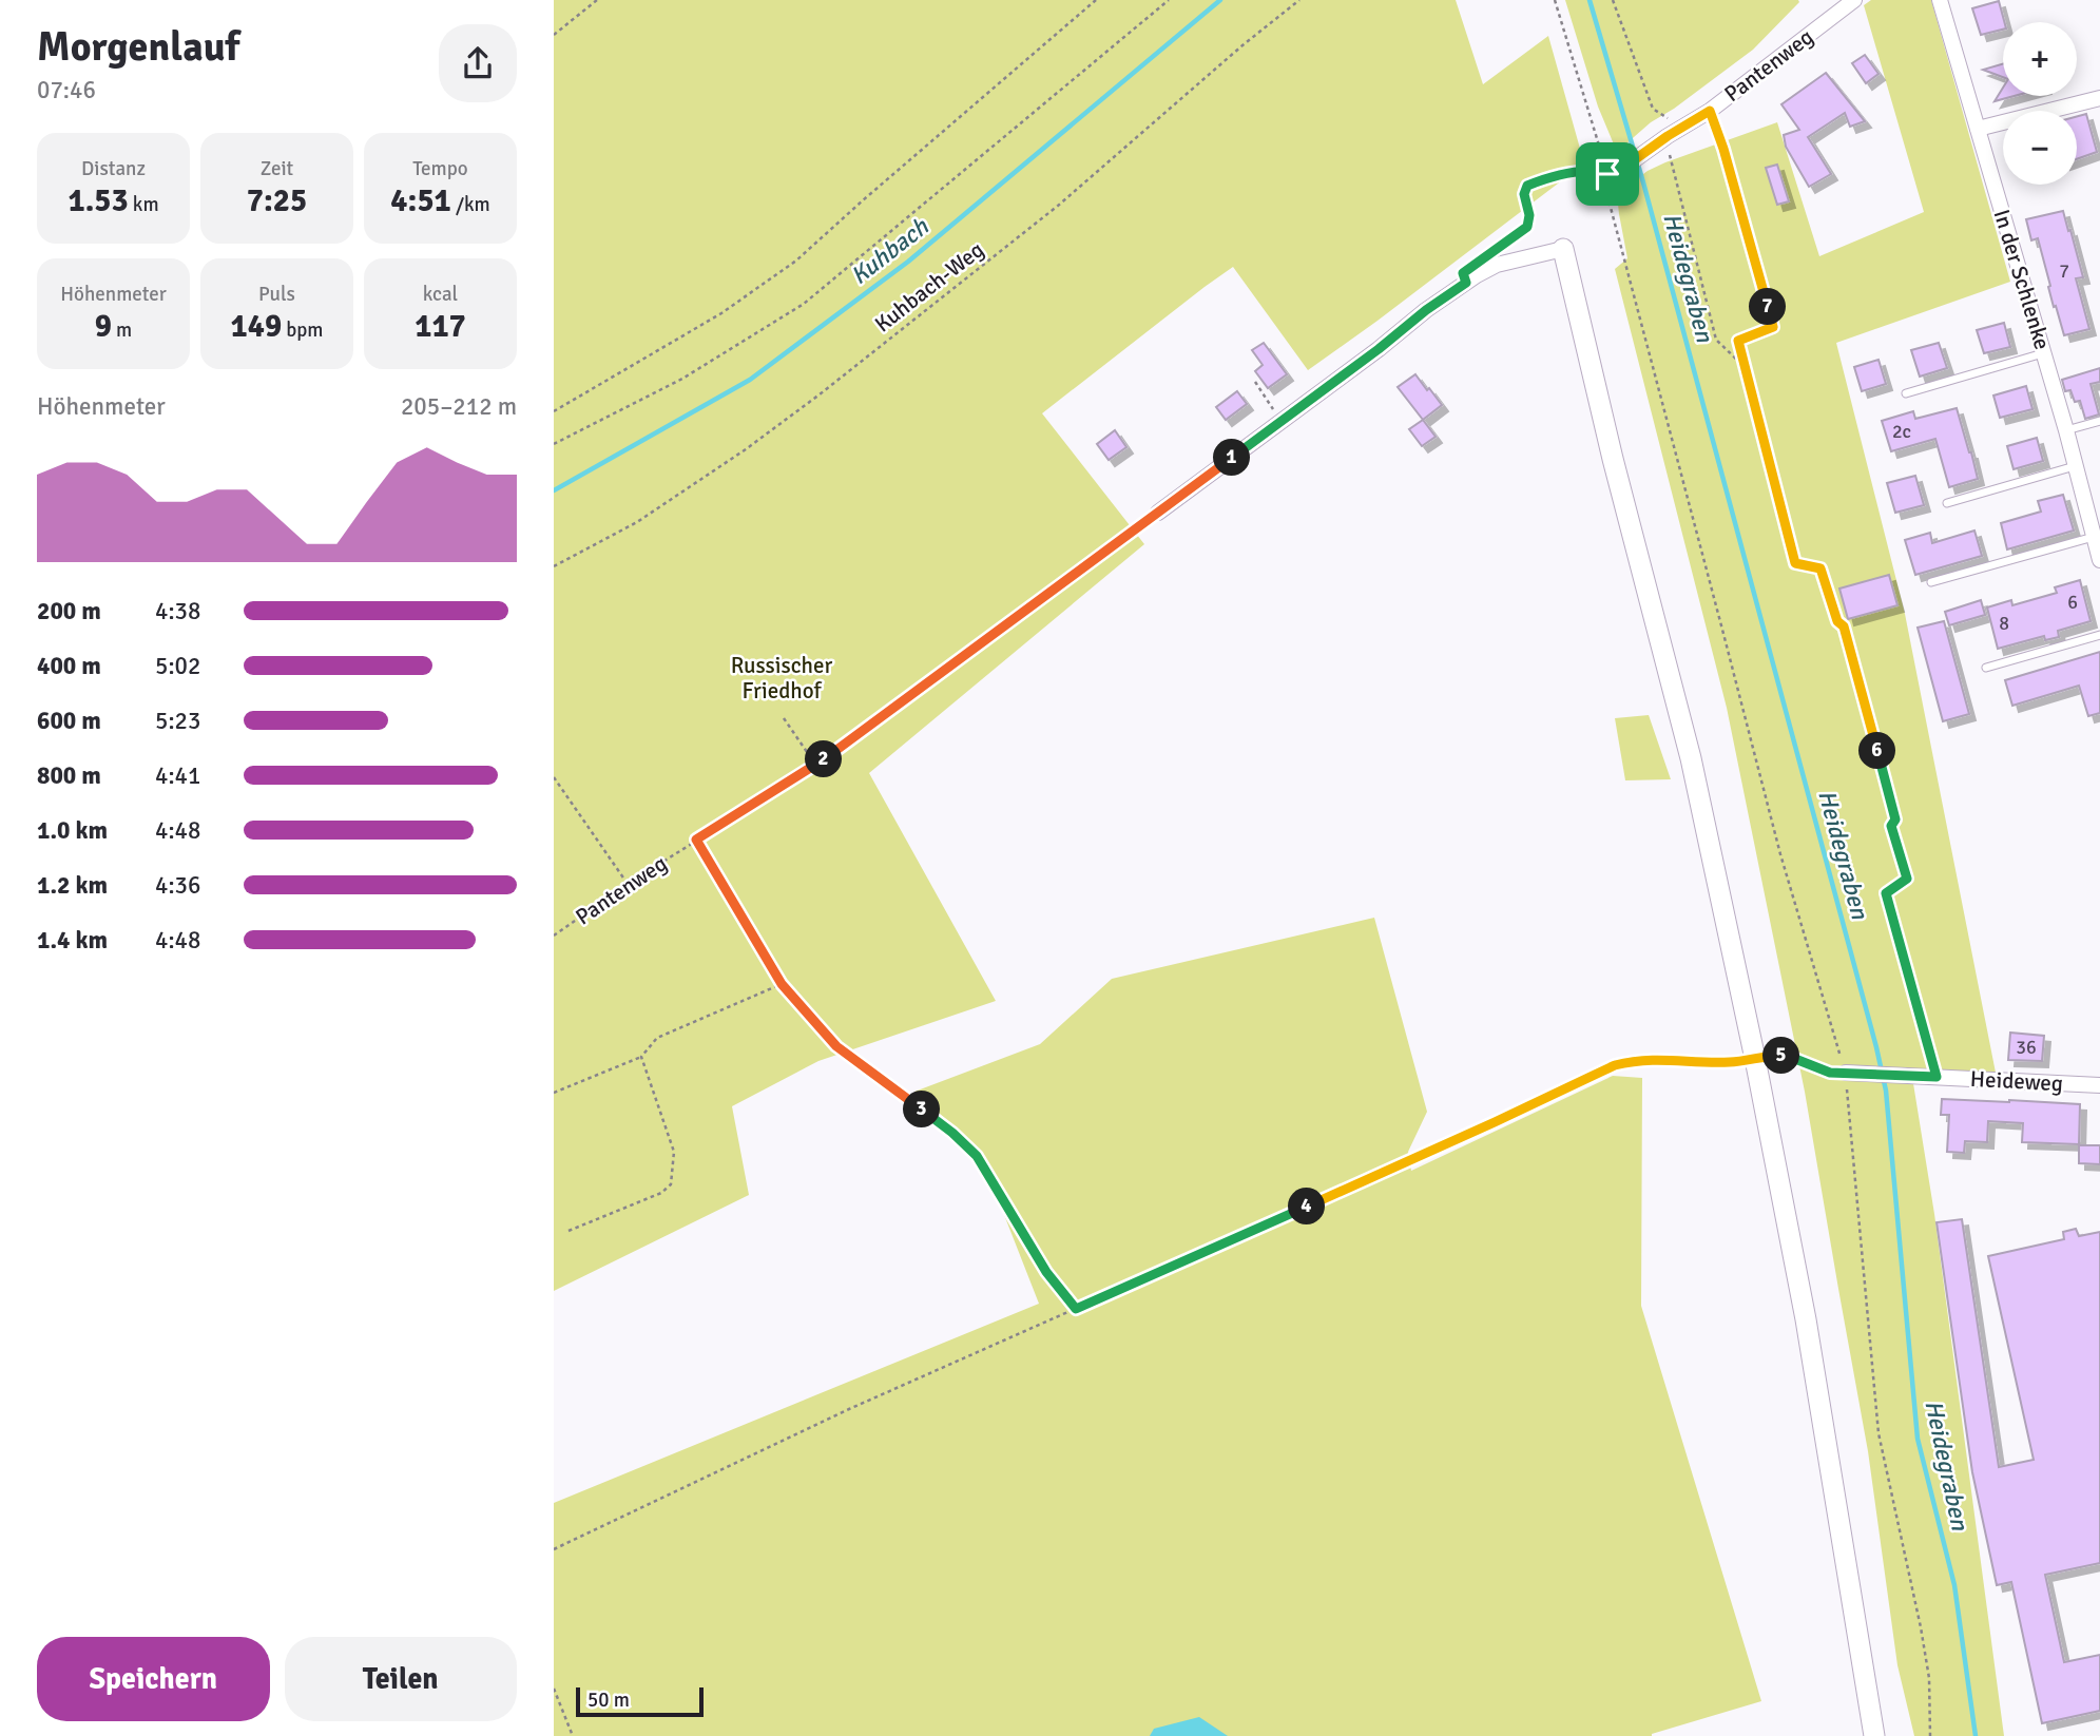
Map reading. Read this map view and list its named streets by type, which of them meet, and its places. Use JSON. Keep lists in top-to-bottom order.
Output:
{
  "streets": {
    "street": ["Pantenweg", "In der Schlenke", "Heideweg"],
    "path": ["Kuhbach-Weg"]
  },
  "water": ["Kuhbach", "Heidegraben"],
  "parks": ["Russischer Friedhof"],
  "house_numbers": [
    "7",
    "2c",
    "6",
    "8",
    "36"
  ],
  "scale_bar": "50 m",
  "page": {
    "heading": ["Morgenlauf", "07:46"],
    "map_buttons": ["+", "−"],
    "stats": [
      ["Distanz", "1.53 km"],
      ["Zeit", "7:25"],
      ["Tempo", "4:51 /km"],
      ["Höhenmeter", "9 m"],
      ["Puls", "149 bpm"],
      ["kcal", "117"]
    ],
    "pins": [
      "7",
      "1",
      "6",
      "2",
      "5",
      "3",
      "4"
    ],
    "chart": ["Höhenmeter", "205–212 m"],
    "list": [
      {
        "name": "200 m",
        "note": "4:38"
      },
      {
        "name": "400 m",
        "note": "5:02"
      },
      {
        "name": "600 m",
        "note": "5:23"
      },
      {
        "name": "800 m",
        "note": "4:41"
      },
      {
        "name": "1.0 km",
        "note": "4:48"
      },
      {
        "name": "1.2 km",
        "note": "4:36"
      },
      {
        "name": "1.4 km",
        "note": "4:48"
      }
    ],
    "buttons": ["Speichern", "Teilen"],
    "scale": "50 m"
  }
}
